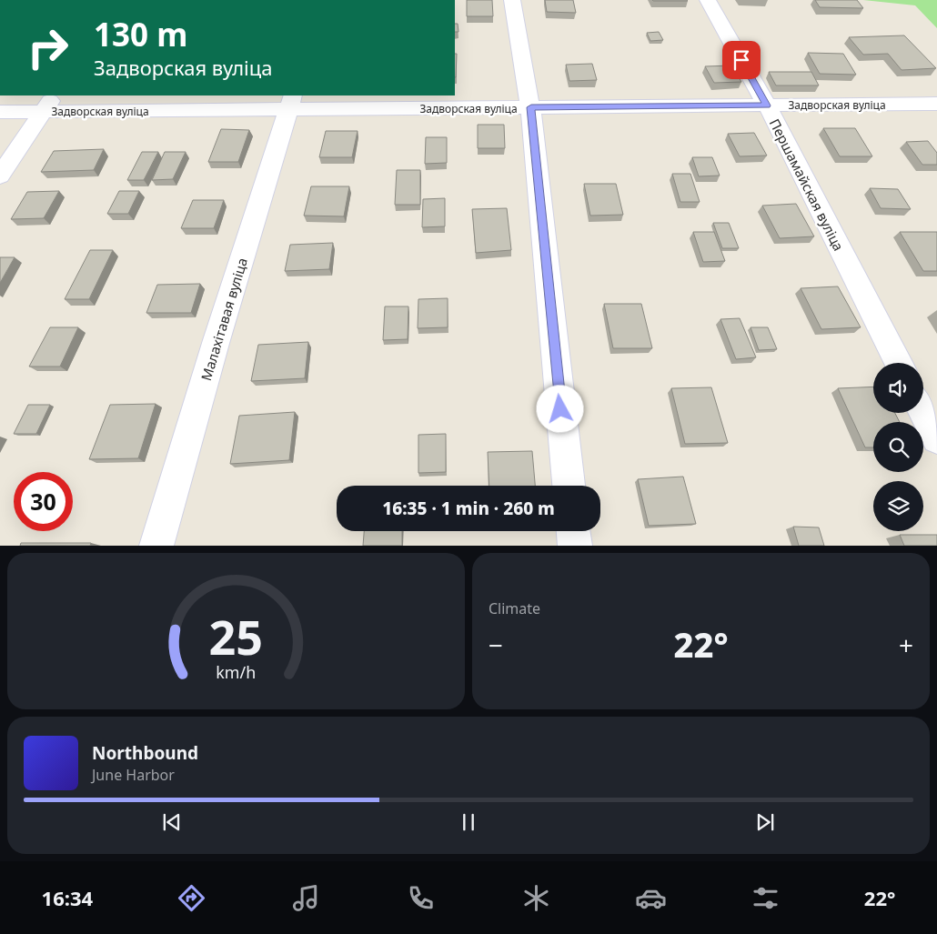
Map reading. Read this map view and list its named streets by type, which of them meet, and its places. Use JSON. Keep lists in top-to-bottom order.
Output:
{
  "streets": {
    "street": ["Задворская вуліца", "Першамайская вуліца", "Малахітавая вуліца"]
  },
  "crossings": [
    ["Задворская вуліца", "Першамайская вуліца"],
    ["Задворская вуліца", "Малахітавая вуліца"]
  ],
  "page": {
    "turn": ["130 m", "Задворская вуліца"],
    "limit": "30",
    "trip": "16:35 · 1 min · 260 m",
    "tile": "Climate",
    "heat": ["−", "22°", "+"],
    "song": ["Northbound", "June Harbor"],
    "tabs": ["16:34", "22°"],
    "gauge": ["25", "km/h"]
  }
}
